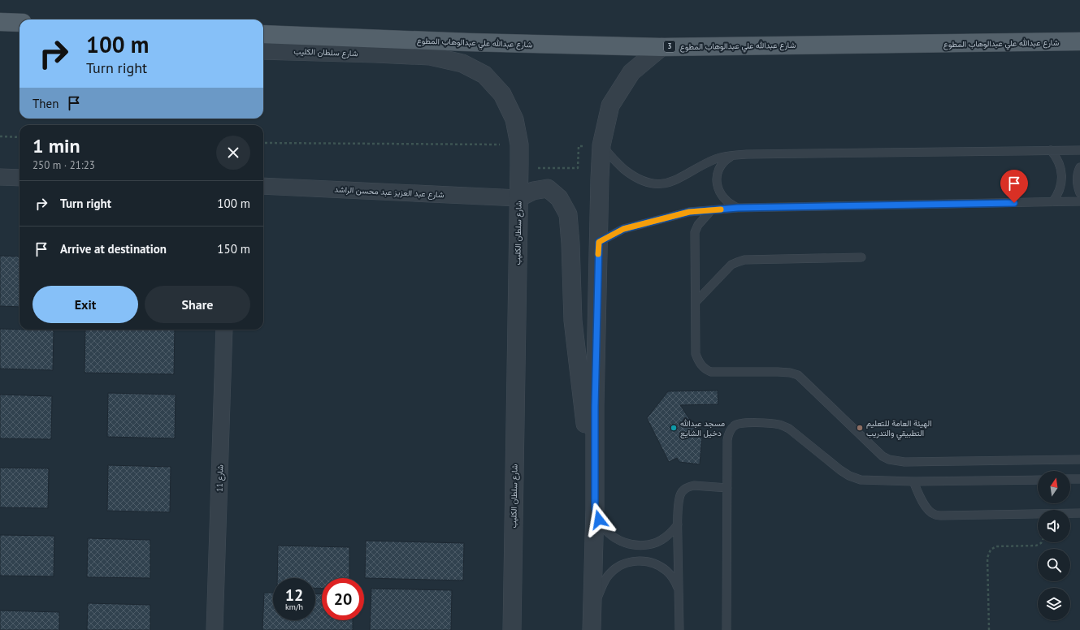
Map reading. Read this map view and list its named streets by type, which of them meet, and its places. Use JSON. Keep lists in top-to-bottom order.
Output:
{
  "streets": {
    "main road": ["شارع عبدالله علي عبدالوهاب المطوع", "3"],
    "street": ["شارع سلطان الكليب", "شارع عبد العزيز عبد محسن الراشد", "شارع 11"]
  },
  "crossings": [
    ["شارع سلطان الكليب", "شارع عبد العزيز عبد محسن الراشد"]
  ],
  "places": ["مسجد عبدالله دخيل الشايع", "الهيئة العامة للتعليم التطبيقي والتدريب"],
  "north": "top",
  "page": {
    "turn": ["100 m", "Turn right"],
    "then": "Then",
    "heading": ["1 min", "250 m · 21:23"],
    "list": [
      {
        "name": "Turn right",
        "value": "100 m"
      },
      {
        "name": "Arrive at destination",
        "value": "150 m"
      }
    ],
    "buttons": ["Exit", "Share"],
    "speed": "12 km/h",
    "limit": "20"
  }
}
